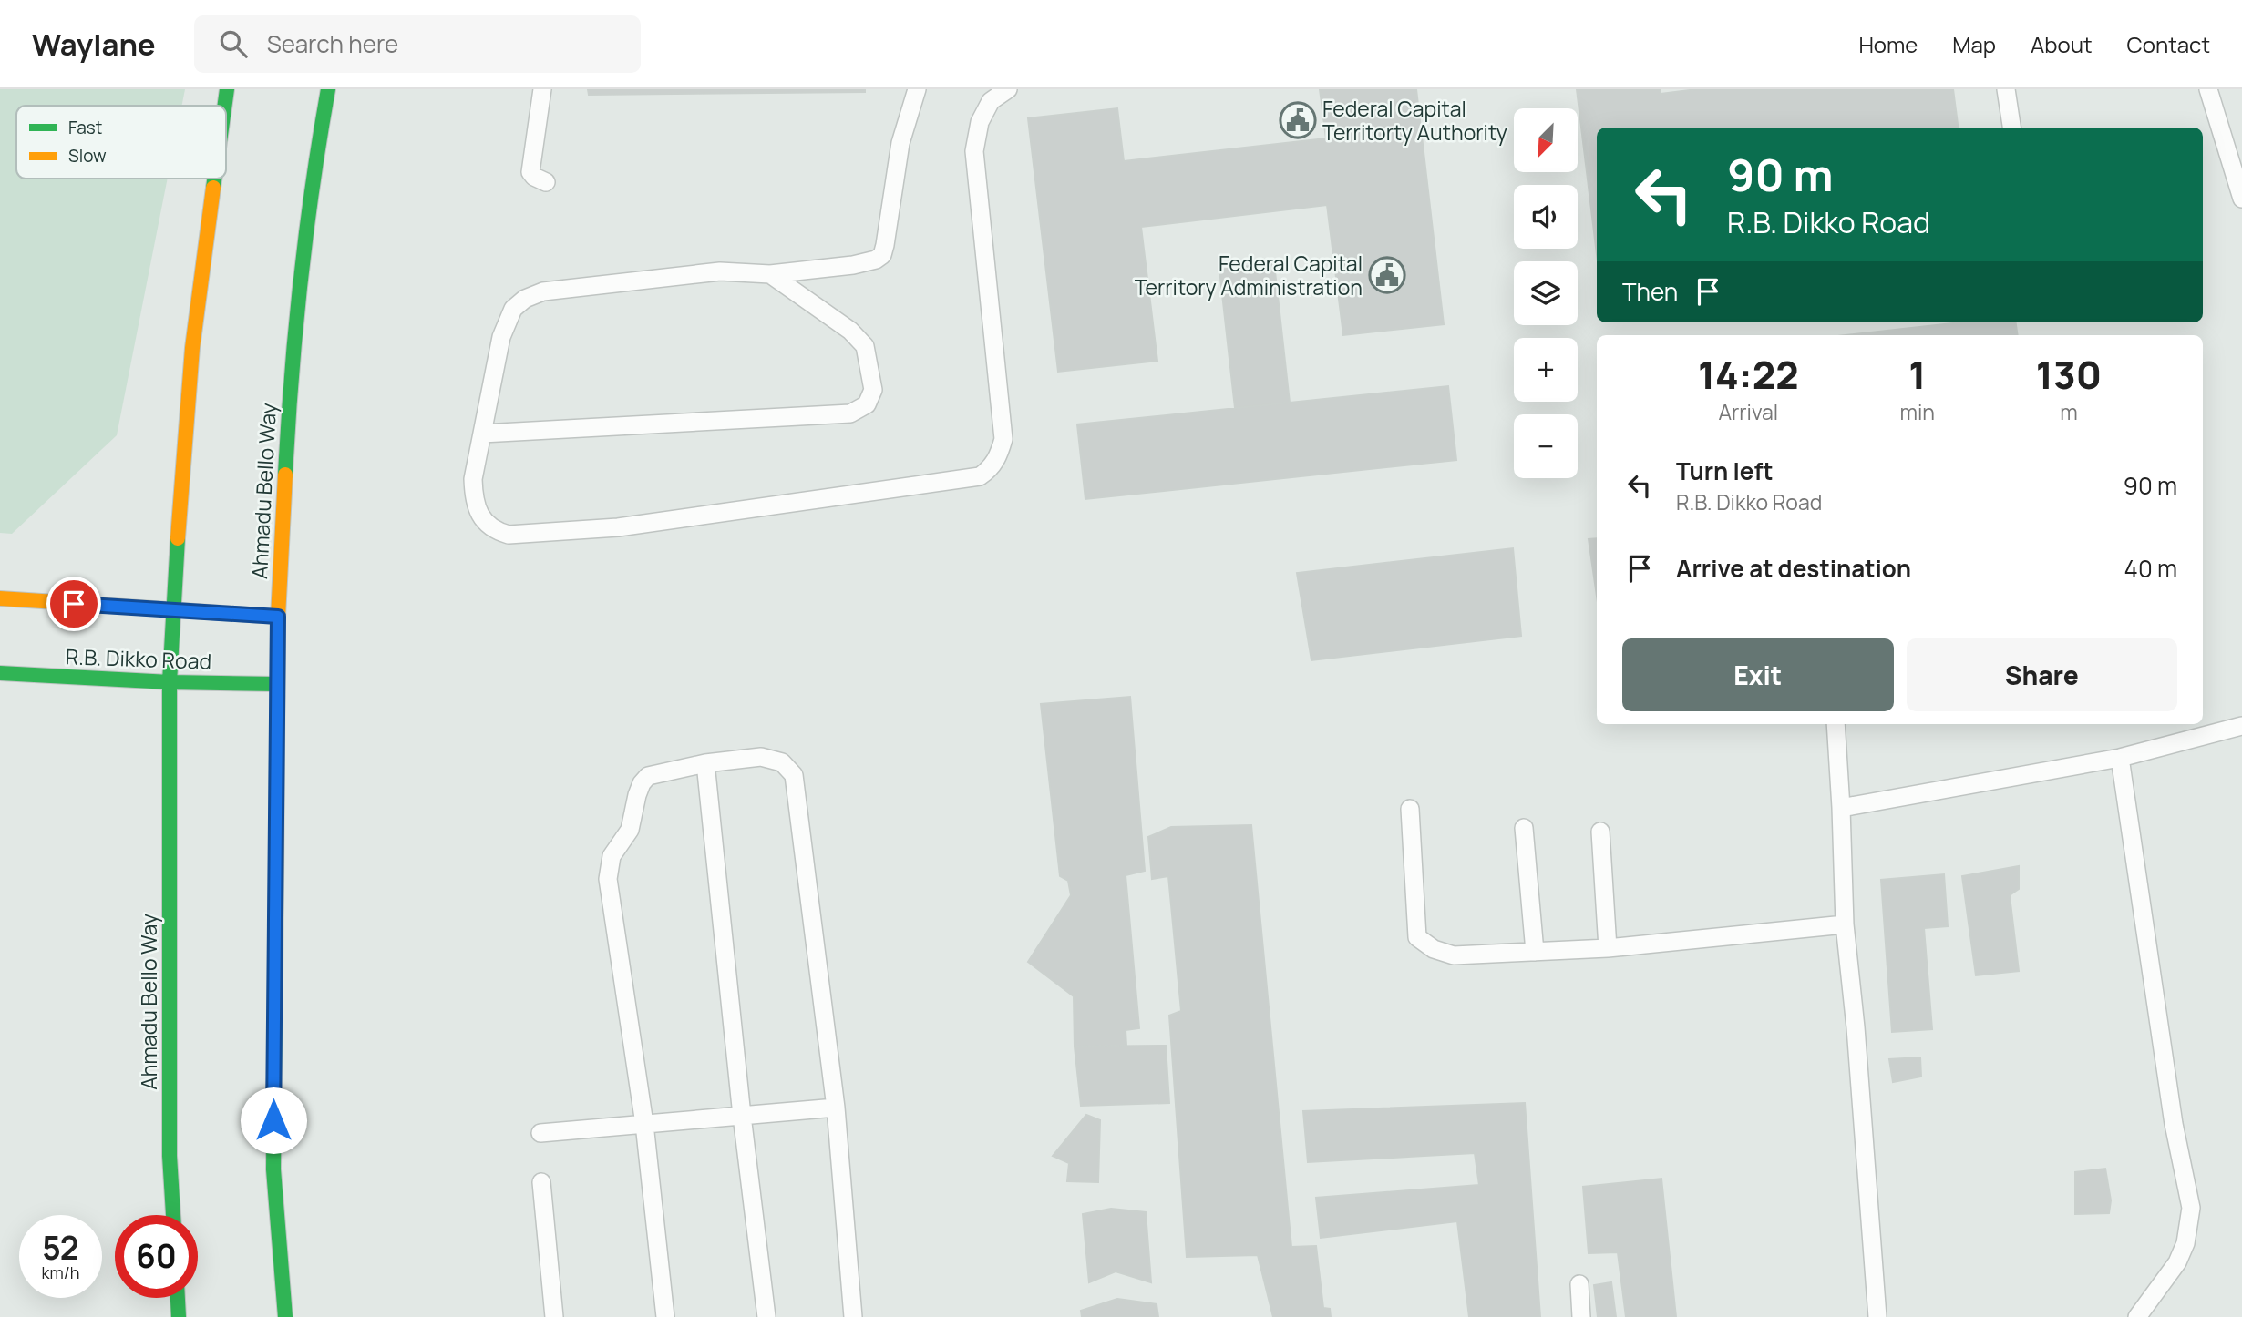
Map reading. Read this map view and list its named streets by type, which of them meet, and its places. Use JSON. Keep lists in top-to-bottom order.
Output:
{
  "streets": {
    "main road": ["Ahmadu Bello Way", "R.B. Dikko Road"]
  },
  "crossings": [
    ["Ahmadu Bello Way", "R.B. Dikko Road"]
  ],
  "places": {
    "public building": ["Federal Capital Territorty Authority", "Federal Capital Territory Administration"]
  },
  "legend": ["Fast", "Slow"],
  "north": "bottom left",
  "page": {
    "header": "Waylane",
    "search": "Search here",
    "nav": [
      "Home",
      "Map",
      "About",
      "Contact"
    ],
    "map_buttons": ["+", "−"],
    "turn": ["90 m", "R.B. Dikko Road"],
    "then": "Then",
    "eta": [
      "14:22",
      "Arrival",
      "1",
      "min",
      "130",
      "m"
    ],
    "list": [
      {
        "name": "Turn left",
        "note": "R.B. Dikko Road",
        "value": "90 m"
      },
      {
        "name": "Arrive at destination",
        "value": "40 m"
      }
    ],
    "buttons": ["Exit", "Share"],
    "speed": "52 km/h",
    "limit": "60"
  }
}
